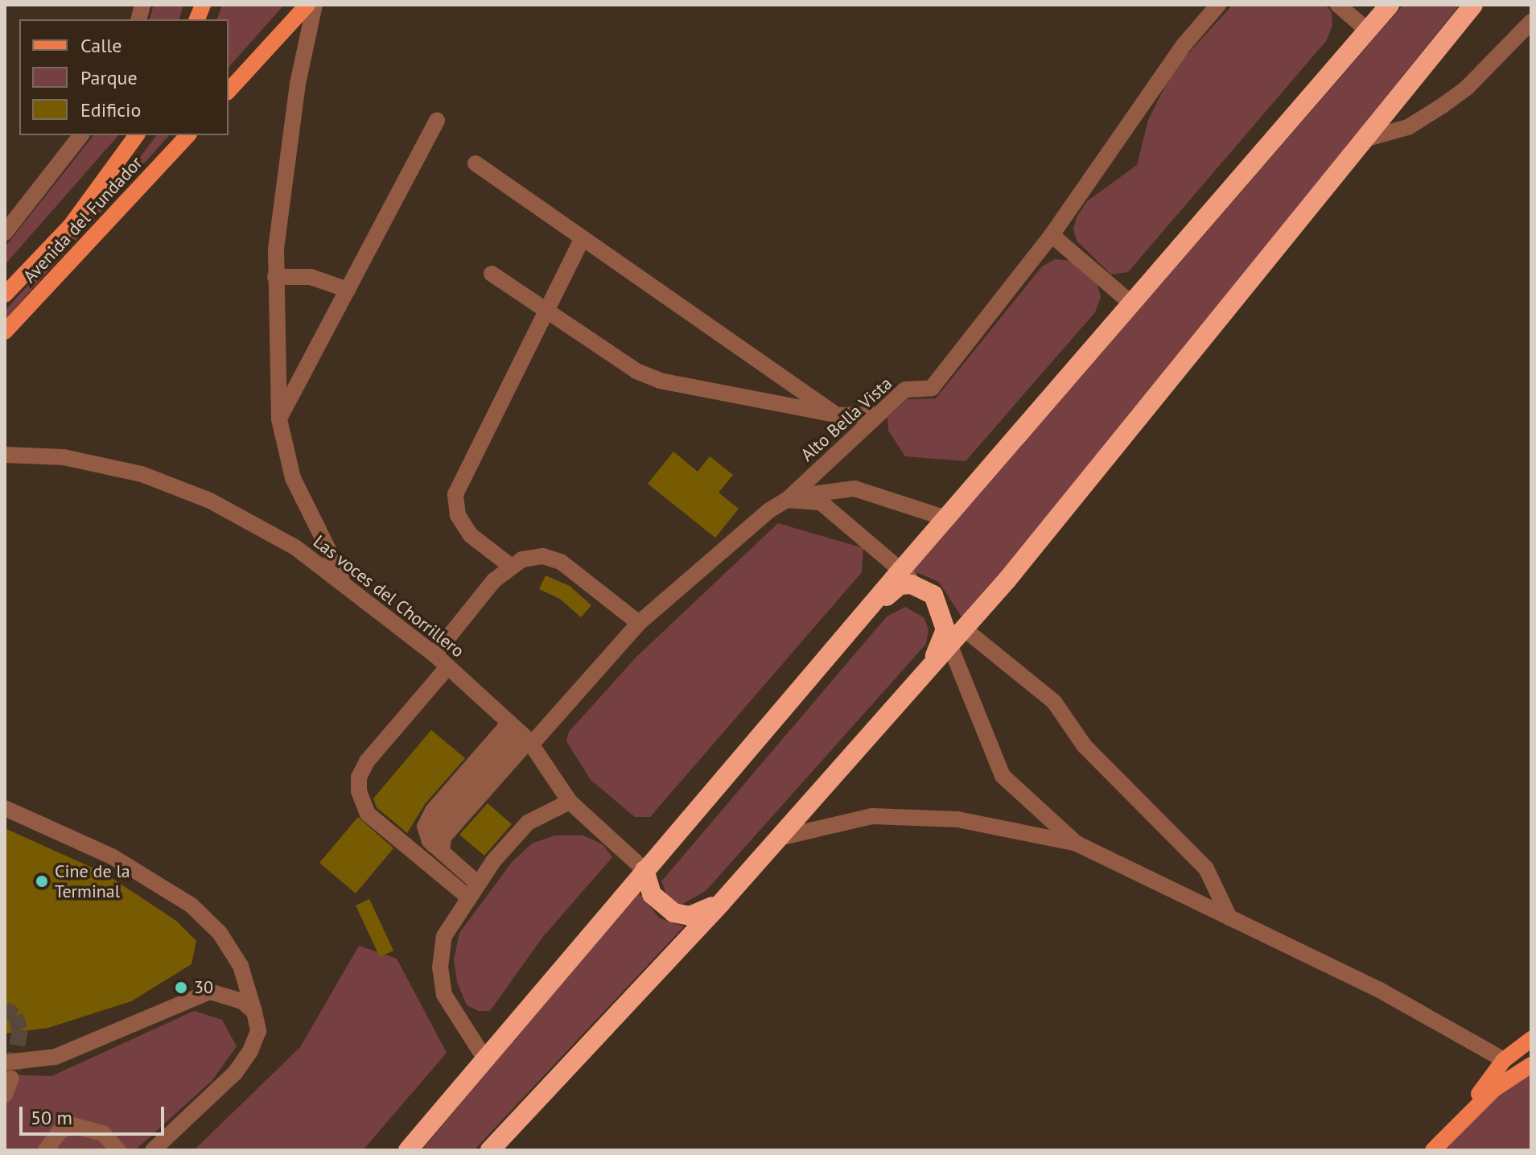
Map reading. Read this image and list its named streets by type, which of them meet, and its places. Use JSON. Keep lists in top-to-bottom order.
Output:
{
  "streets": {
    "main road": ["Avenida del Fundador"],
    "street": ["Alto Bella Vista", "Las voces del Chorrillero"]
  },
  "crossings": [
    ["Alto Bella Vista", "Las voces del Chorrillero"]
  ],
  "places": ["Cine de la Terminal", "30"],
  "legend": ["Calle", "Parque", "Edificio"],
  "scale_bar": "50 m"
}
